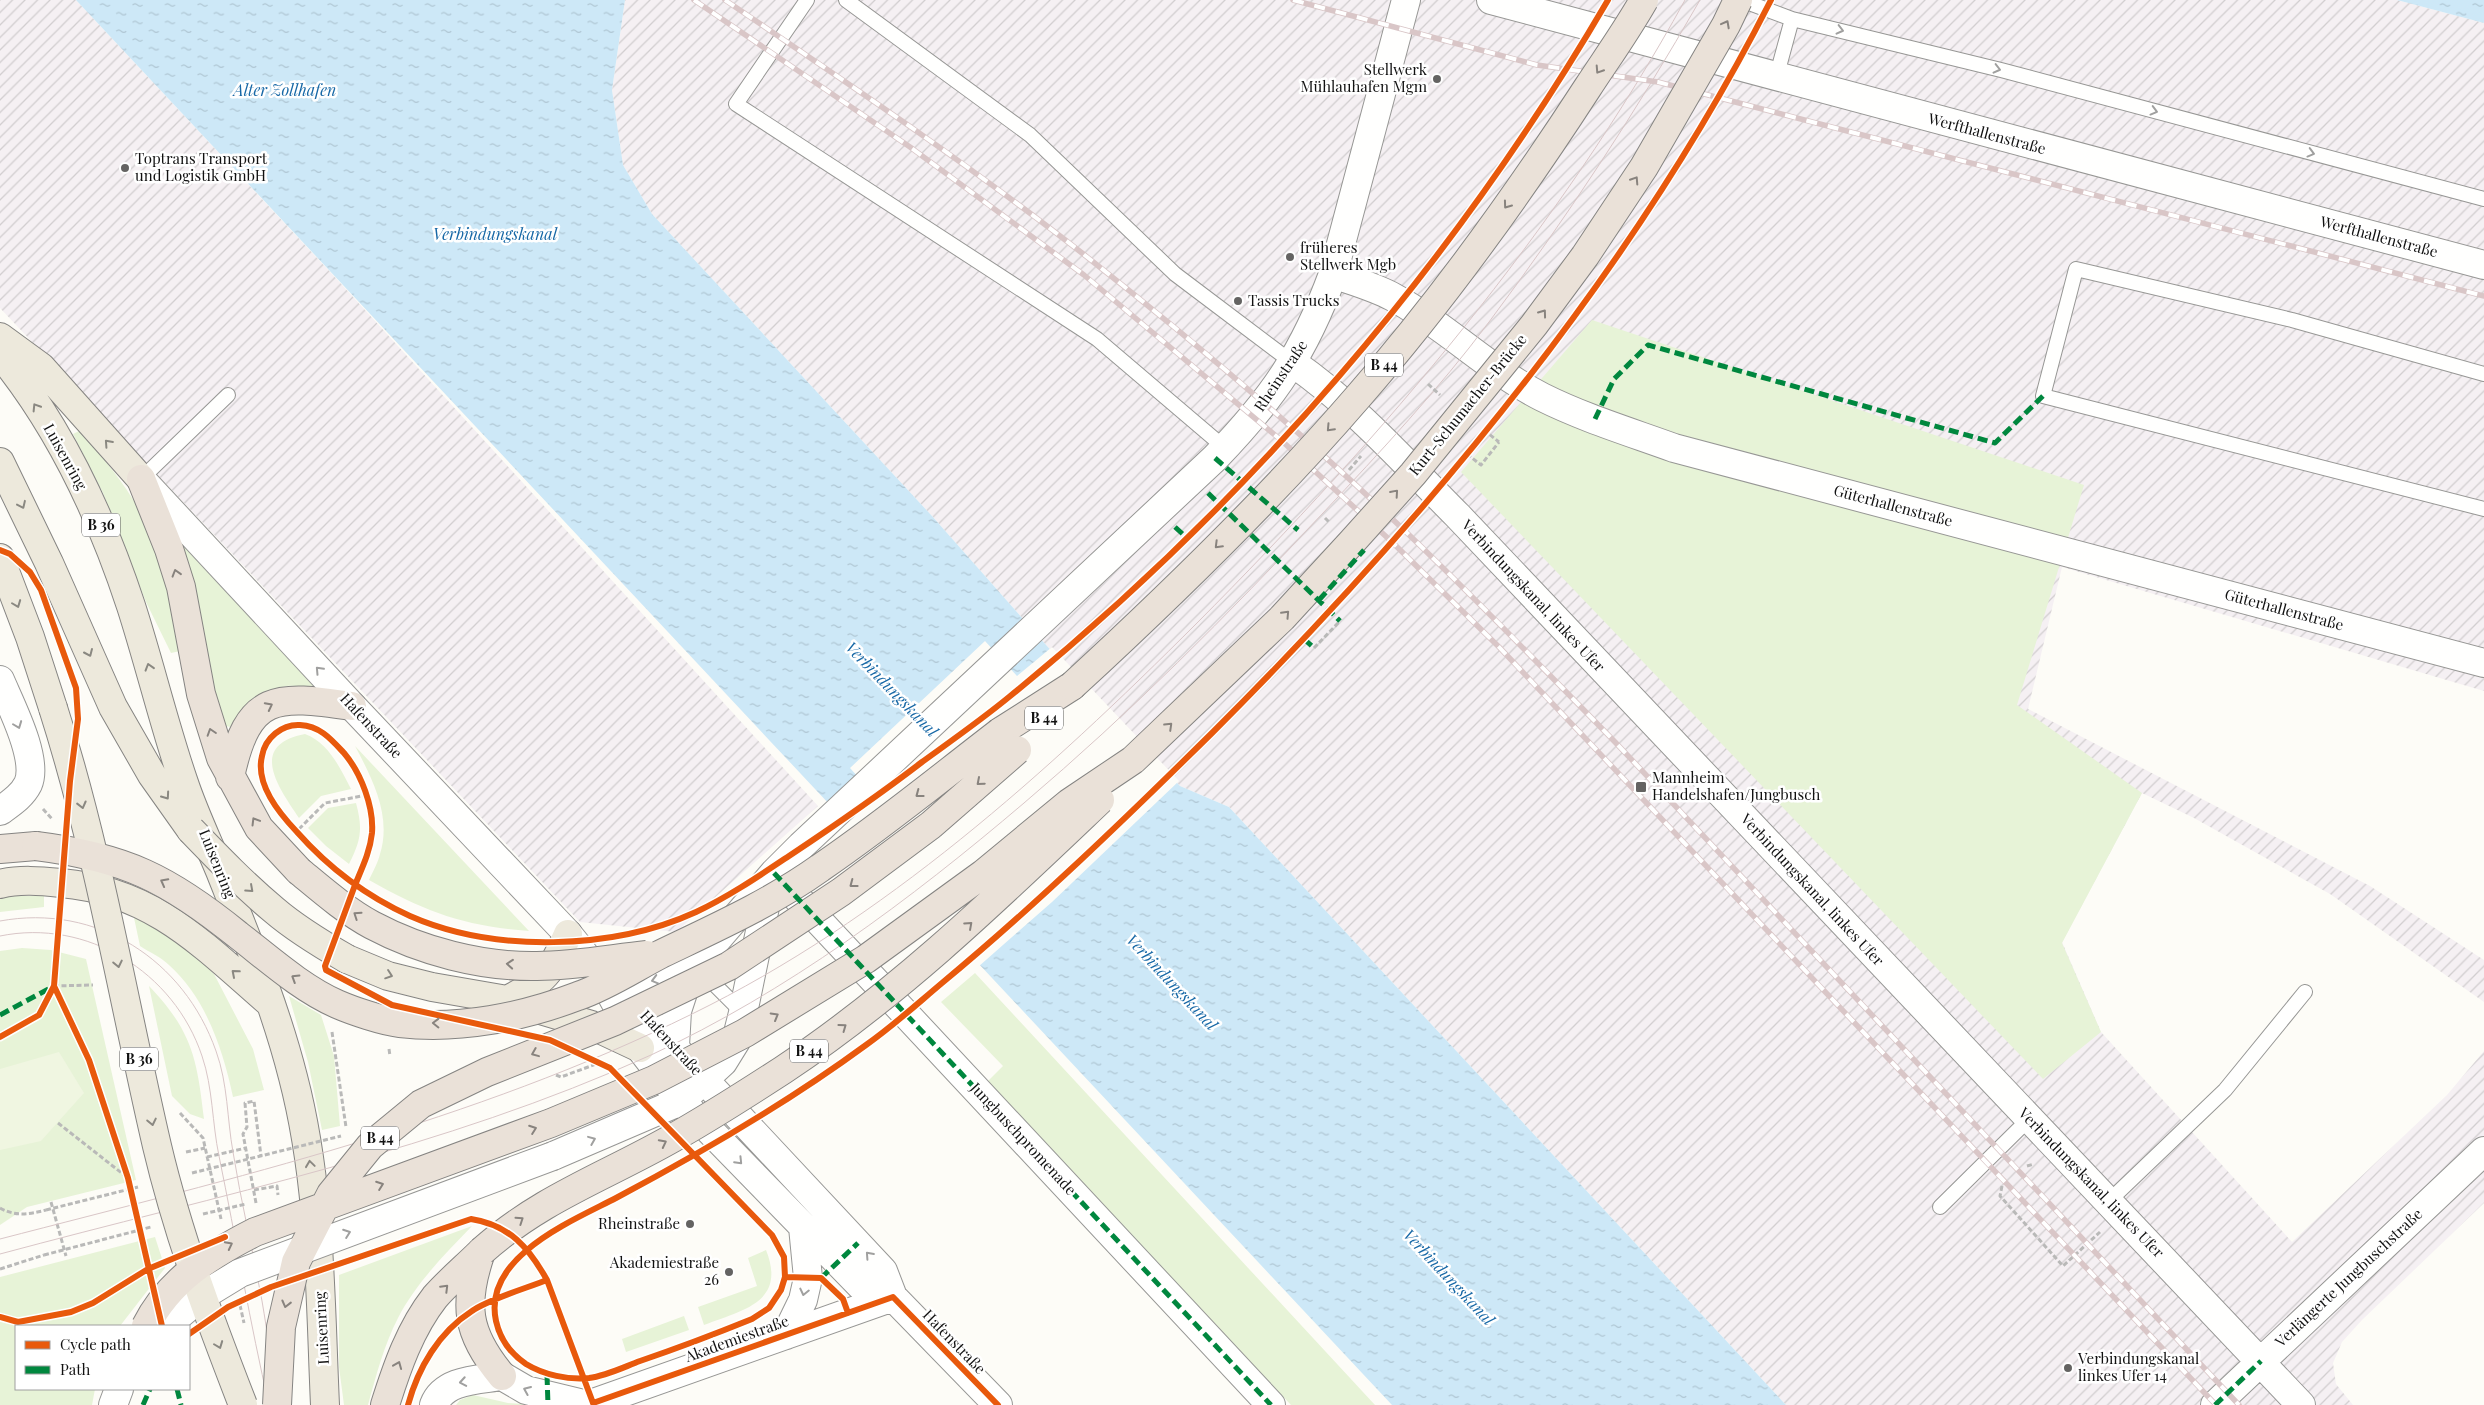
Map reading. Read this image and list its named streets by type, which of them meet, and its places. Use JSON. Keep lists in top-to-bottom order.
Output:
{
  "streets": {
    "highway": ["B 44", "Kurt-Schumacher-Brücke"],
    "main road": ["Luisenring", "B 36"],
    "street": [
      "Werfthallenstraße",
      "Rheinstraße",
      "Güterhallenstraße",
      "Verbindungskanal, linkes Ufer",
      "Hafenstraße",
      "Jungbuschpromenade",
      "Verlängerte Jungbuschstraße",
      "Akademiestraße"
    ]
  },
  "crossings": [
    ["B 44", "Kurt-Schumacher-Brücke"],
    ["Rheinstraße", "Güterhallenstraße"],
    ["Rheinstraße", "Verbindungskanal, linkes Ufer"],
    ["Rheinstraße", "Jungbuschpromenade"],
    ["Verbindungskanal, linkes Ufer", "Verlängerte Jungbuschstraße"],
    ["Hafenstraße", "Akademiestraße"]
  ],
  "water": ["Alter Zollhafen", "Verbindungskanal"],
  "places": {
    "other": [
      "Stellwerk Mühlauhafen Mgm",
      "Toptrans Transport und Logistik GmbH",
      "früheres Stellwerk Mgb",
      "Tassis Trucks",
      "Rheinstraße",
      "Akademiestraße 26",
      "Verbindungskanal linkes Ufer 14"
    ],
    "transit": ["Mannheim Handelshafen/Jungbusch"]
  },
  "legend": ["Cycle path", "Path"]
}
